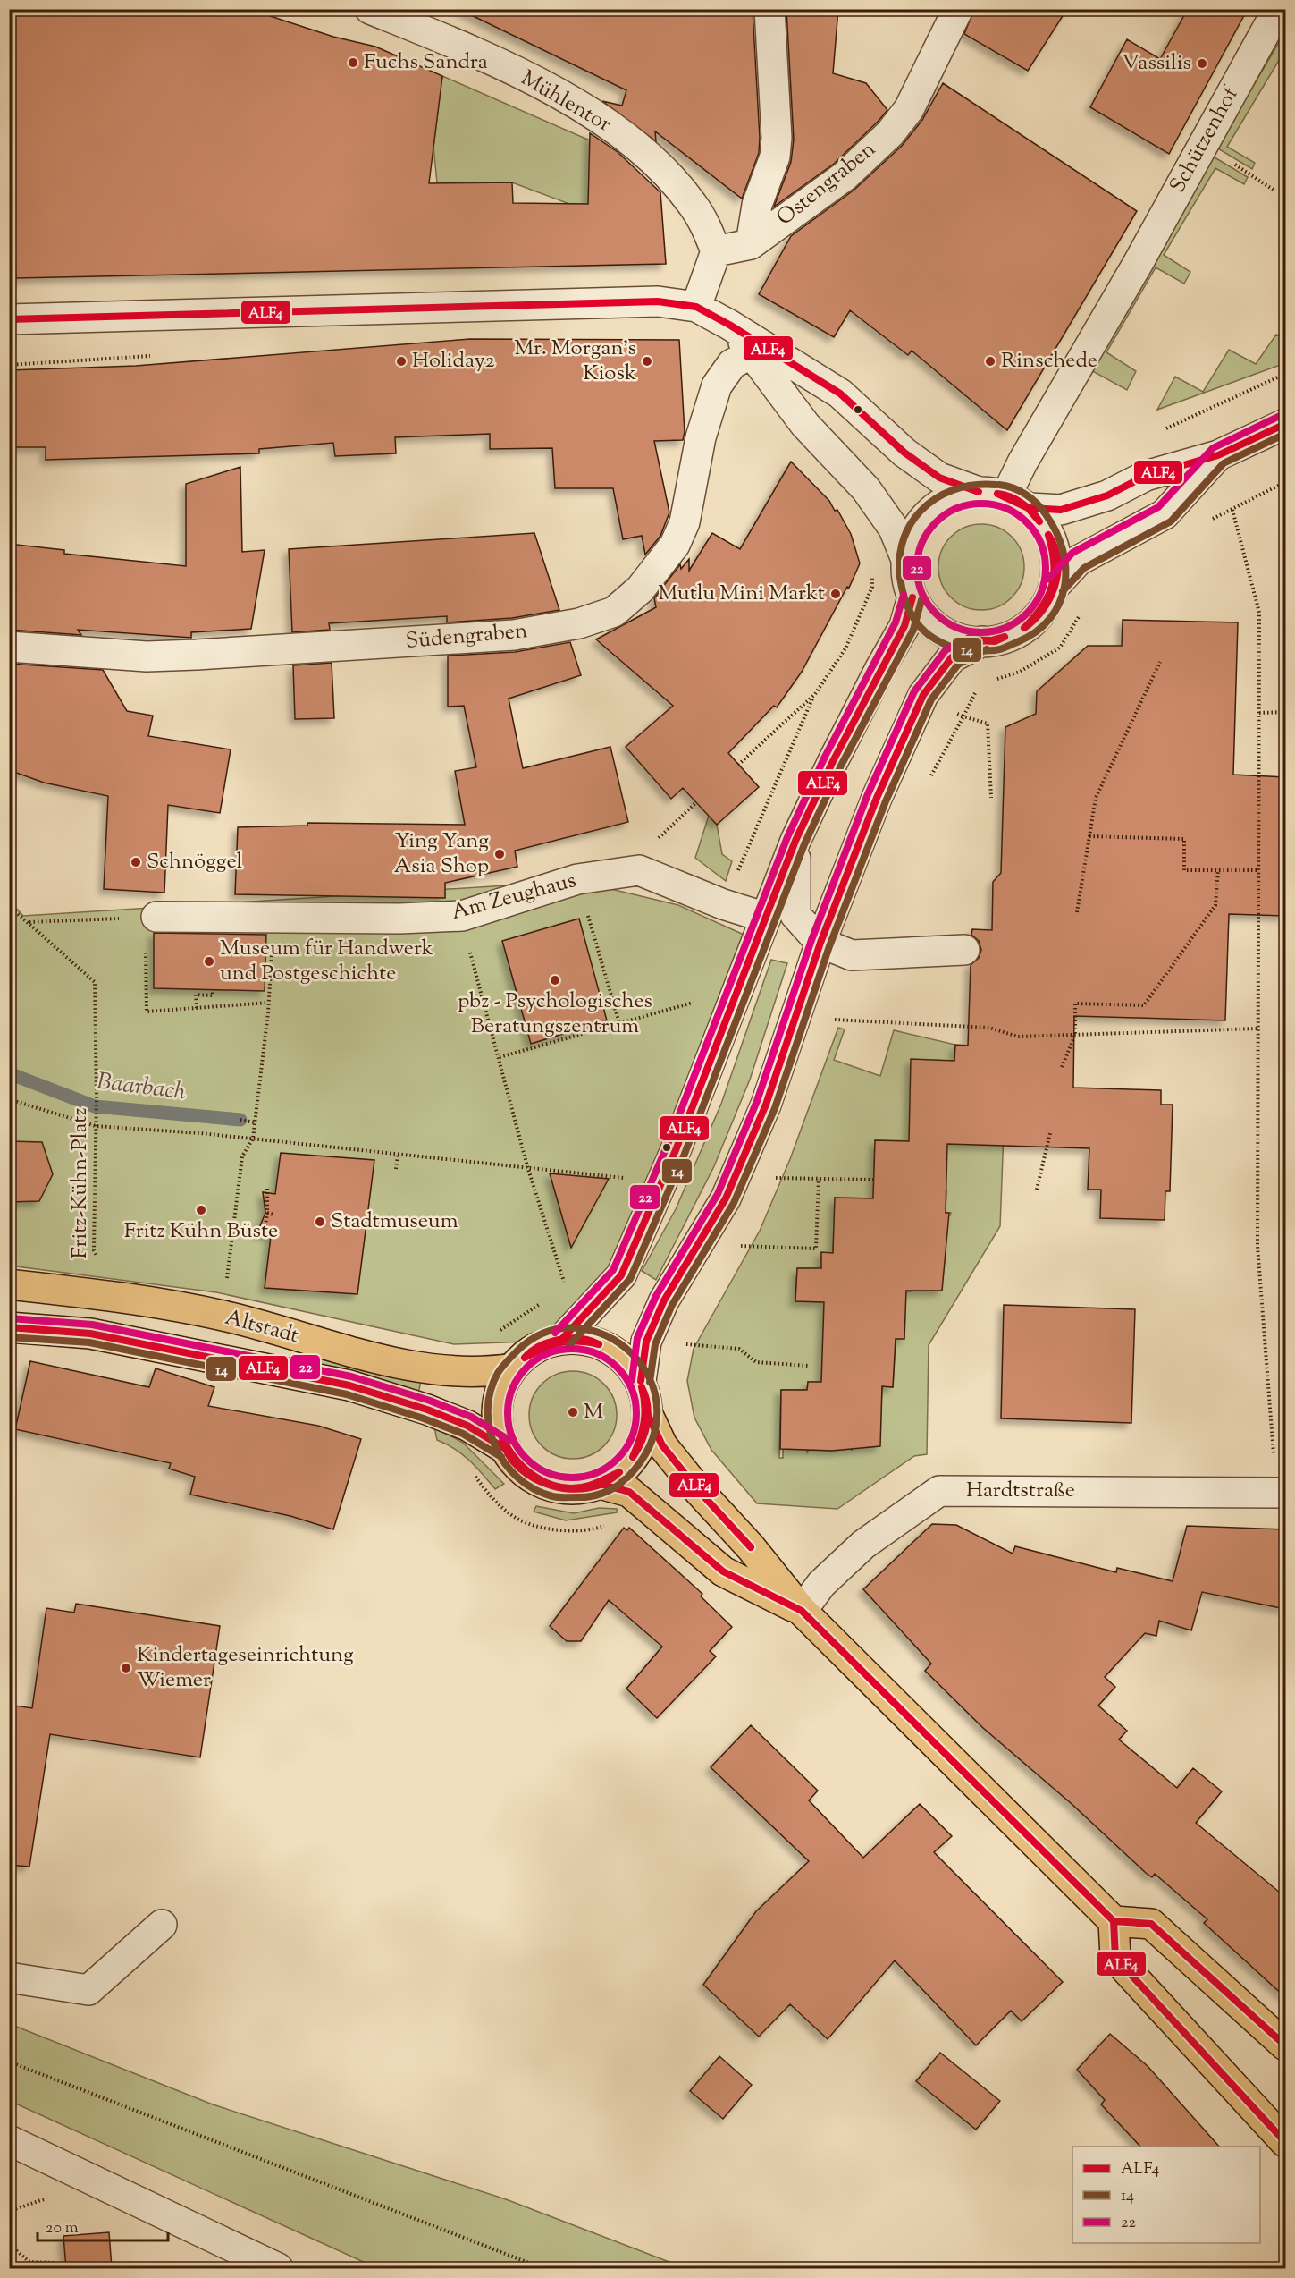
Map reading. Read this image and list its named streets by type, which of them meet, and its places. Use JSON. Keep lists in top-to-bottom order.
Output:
{
  "streets": {
    "main road": ["Altstadt"],
    "street": [
      "Mühlentor",
      "Schützenhof",
      "Ostengraben",
      "Südengraben",
      "Am Zeughaus",
      "Hardtstraße"
    ],
    "path": ["Fritz-Kühn-Platz"]
  },
  "crossings": [
    ["Mühlentor", "Ostengraben"]
  ],
  "water": ["Baarbach"],
  "places": [
    "Fuchs Sandra",
    "Vassilis",
    "Holiday2",
    "Mr. Morgan's Kiosk",
    "Rinschede",
    "Mutlu Mini Markt",
    "Ying Yang Asia Shop",
    "Schnöggel",
    "Museum für Handwerk und Postgeschichte",
    "pbz - Psychologisches Beratungszentrum",
    "Fritz Kühn Büste",
    "Stadtmuseum",
    "M",
    "Kindertageseinrichtung Wiemer"
  ],
  "lines": ["transit line ALF4", "transit line 22", "transit line 14"],
  "legend": ["ALF4", "14", "22"],
  "scale_bar": "20 m"
}
